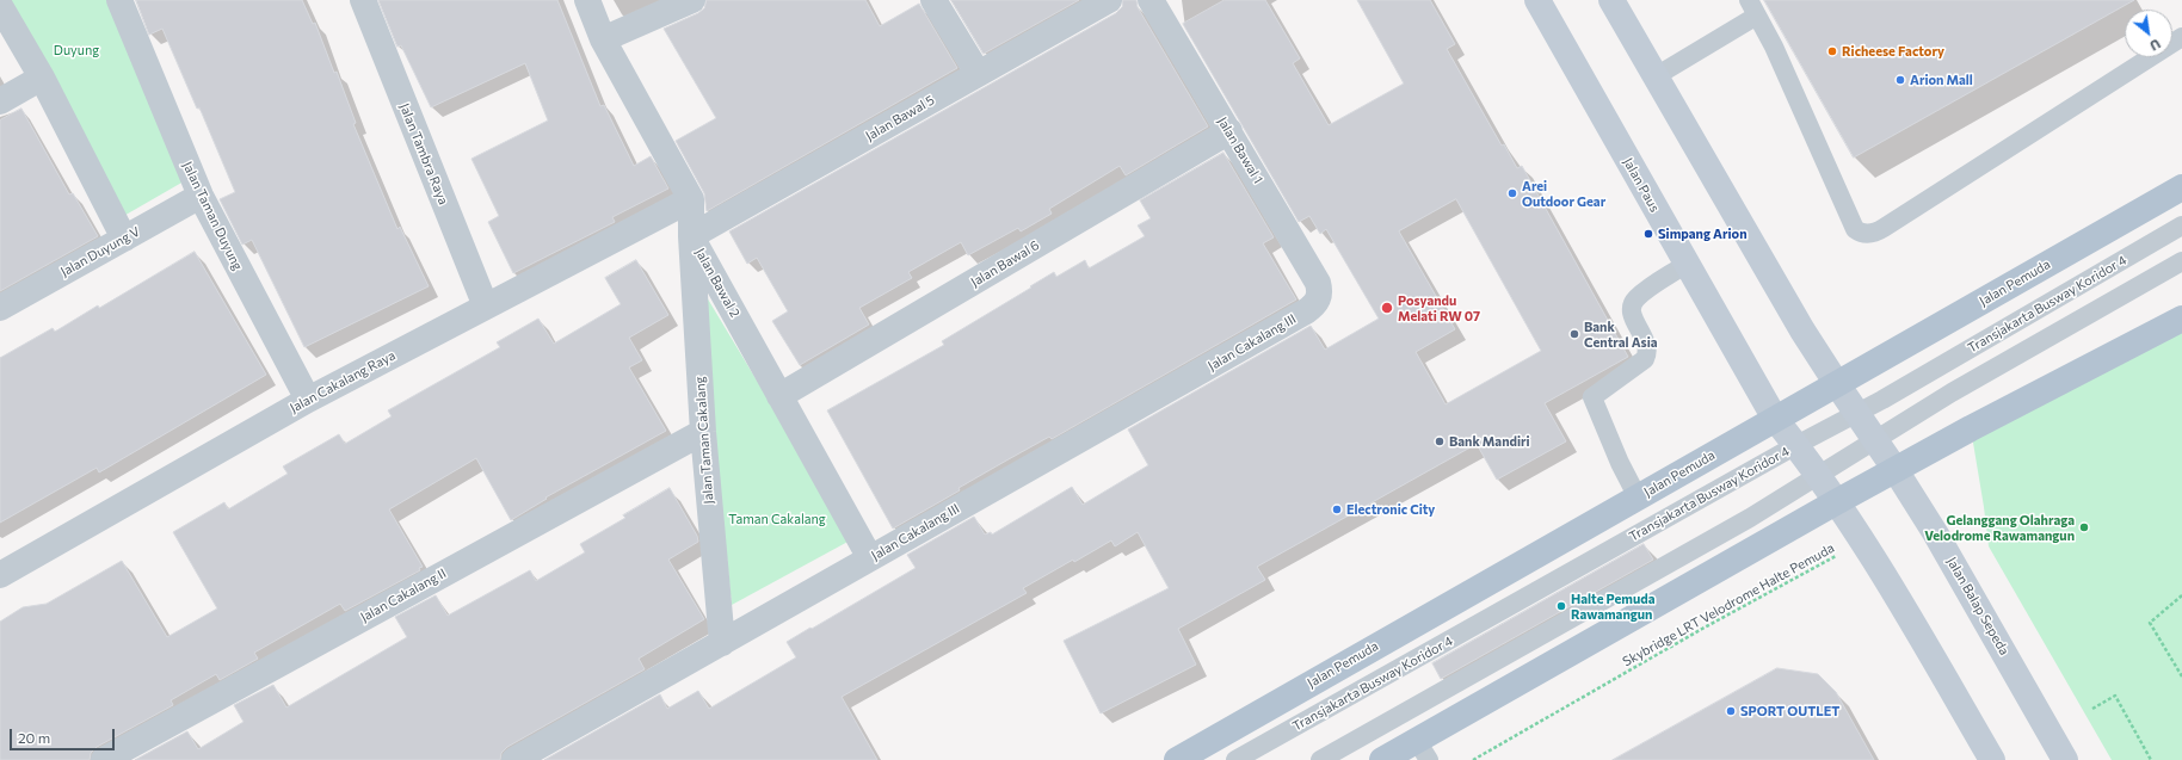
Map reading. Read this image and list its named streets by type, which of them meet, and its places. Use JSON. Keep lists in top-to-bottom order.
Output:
{
  "streets": {
    "main road": ["Jalan Paus", "Jalan Pemuda", "Jalan Balap Sepeda"],
    "street": [
      "Jalan Bawal 5",
      "Jalan Bawal 1",
      "Jalan Tambra Raya",
      "Jalan Taman Duyung",
      "Jalan Duyung V",
      "Jalan Bawal 6",
      "Jalan Bawal 2",
      "Jalan Cakalang III",
      "Jalan Cakalang Raya",
      "Jalan Taman Cakalang",
      "Jalan Cakalang II"
    ],
    "lane": ["Transjakarta Busway Koridor 4"],
    "path": ["Skybridge LRT Velodrome Halte Pemuda"]
  },
  "crossings": [
    ["Jalan Bawal 5", "Jalan Bawal 2"],
    ["Jalan Bawal 5", "Jalan Taman Cakalang"],
    ["Jalan Bawal 1", "Jalan Bawal 6"],
    ["Jalan Bawal 1", "Jalan Cakalang III"],
    ["Jalan Tambra Raya", "Jalan Cakalang Raya"],
    ["Jalan Paus", "Jalan Pemuda"],
    ["Jalan Taman Duyung", "Jalan Duyung V"],
    ["Jalan Taman Duyung", "Jalan Cakalang Raya"],
    ["Jalan Bawal 6", "Jalan Bawal 2"],
    ["Jalan Bawal 2", "Jalan Cakalang III"],
    ["Jalan Bawal 2", "Jalan Cakalang Raya"],
    ["Jalan Bawal 2", "Jalan Taman Cakalang"],
    ["Jalan Pemuda", "Jalan Balap Sepeda"],
    ["Transjakarta Busway Koridor 4", "Jalan Balap Sepeda"],
    ["Jalan Cakalang III", "Jalan Taman Cakalang"],
    ["Jalan Taman Cakalang", "Jalan Cakalang II"]
  ],
  "parks": ["Duyung", "Taman Cakalang"],
  "places": [
    "Richeese Factory",
    "Arion Mall",
    "Arei Outdoor Gear",
    "Simpang Arion",
    "Posyandu Melati RW 07",
    "Bank Central Asia",
    "Bank Mandiri",
    "Electronic City",
    "Gelanggang Olahraga Velodrome Rawamangun",
    "Halte Pemuda Rawamangun",
    "SPORT OUTLET"
  ],
  "scale_bar": "20 m",
  "north": "bottom right"
}
